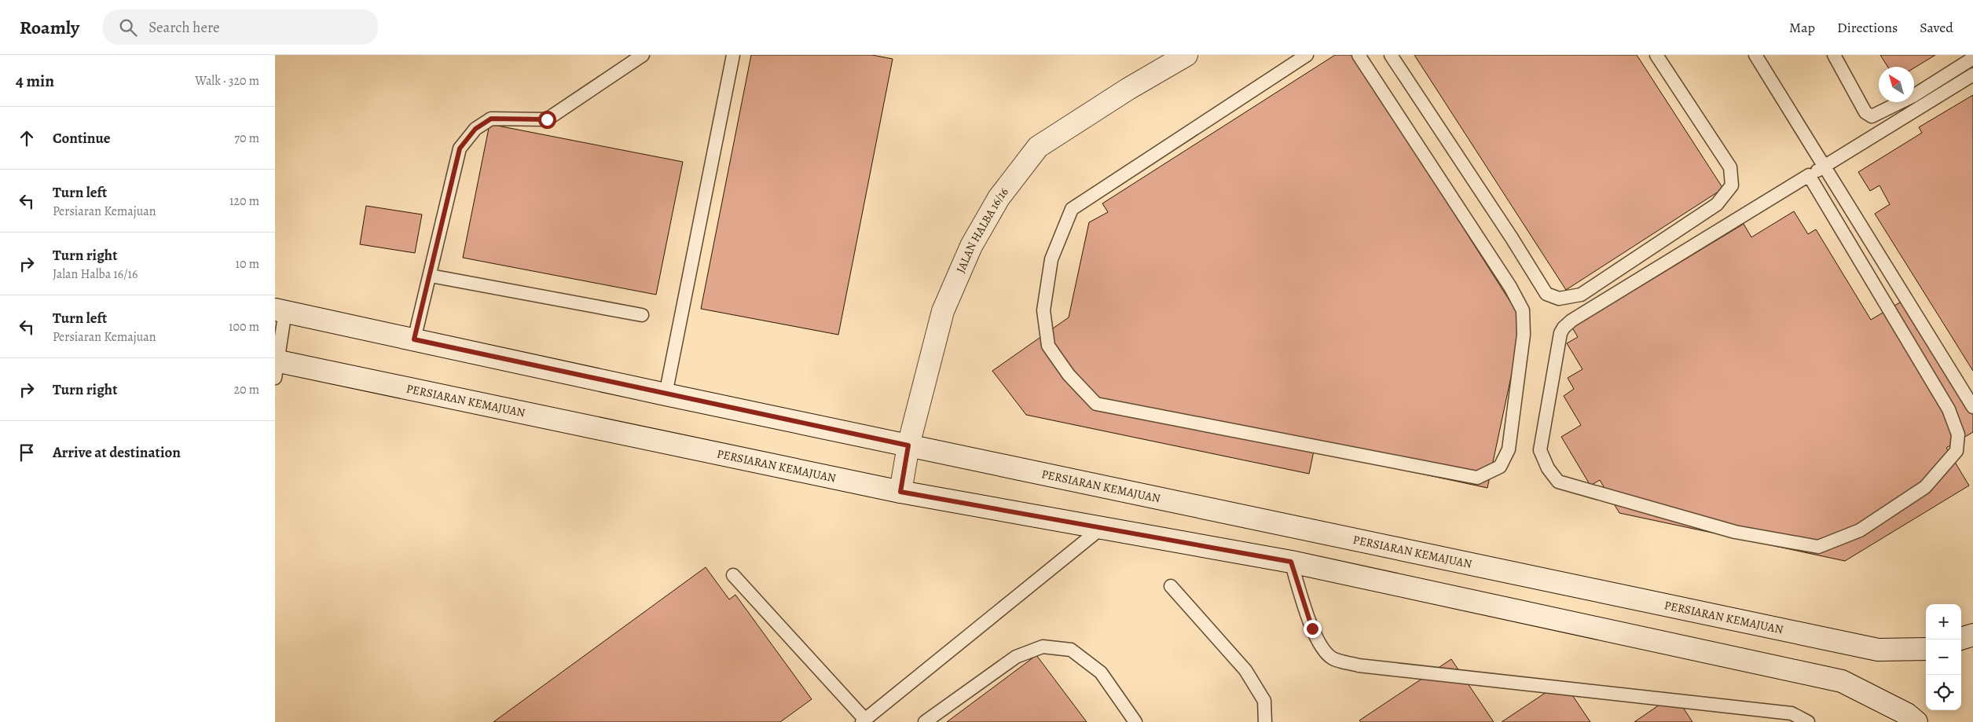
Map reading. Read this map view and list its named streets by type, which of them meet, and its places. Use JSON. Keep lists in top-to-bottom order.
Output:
{
  "streets": {
    "street": ["JALAN HALBA 16/16", "PERSIARAN KEMAJUAN"]
  },
  "crossings": [
    ["JALAN HALBA 16/16", "PERSIARAN KEMAJUAN"]
  ],
  "north": "top left",
  "page": {
    "header": "Roamly",
    "search": "Search here",
    "nav": ["Map", "Directions", "Saved"],
    "heading": ["4 min", "Walk · 320 m"],
    "list": [
      ["Continue", "70 m"],
      ["Turn left", "Persiaran Kemajuan", "120 m"],
      ["Turn right", "Jalan Halba 16/16", "10 m"],
      ["Turn left", "Persiaran Kemajuan", "100 m"],
      ["Turn right", "20 m"],
      "Arrive at destination"
    ],
    "map_buttons": ["+", "−"]
  }
}
